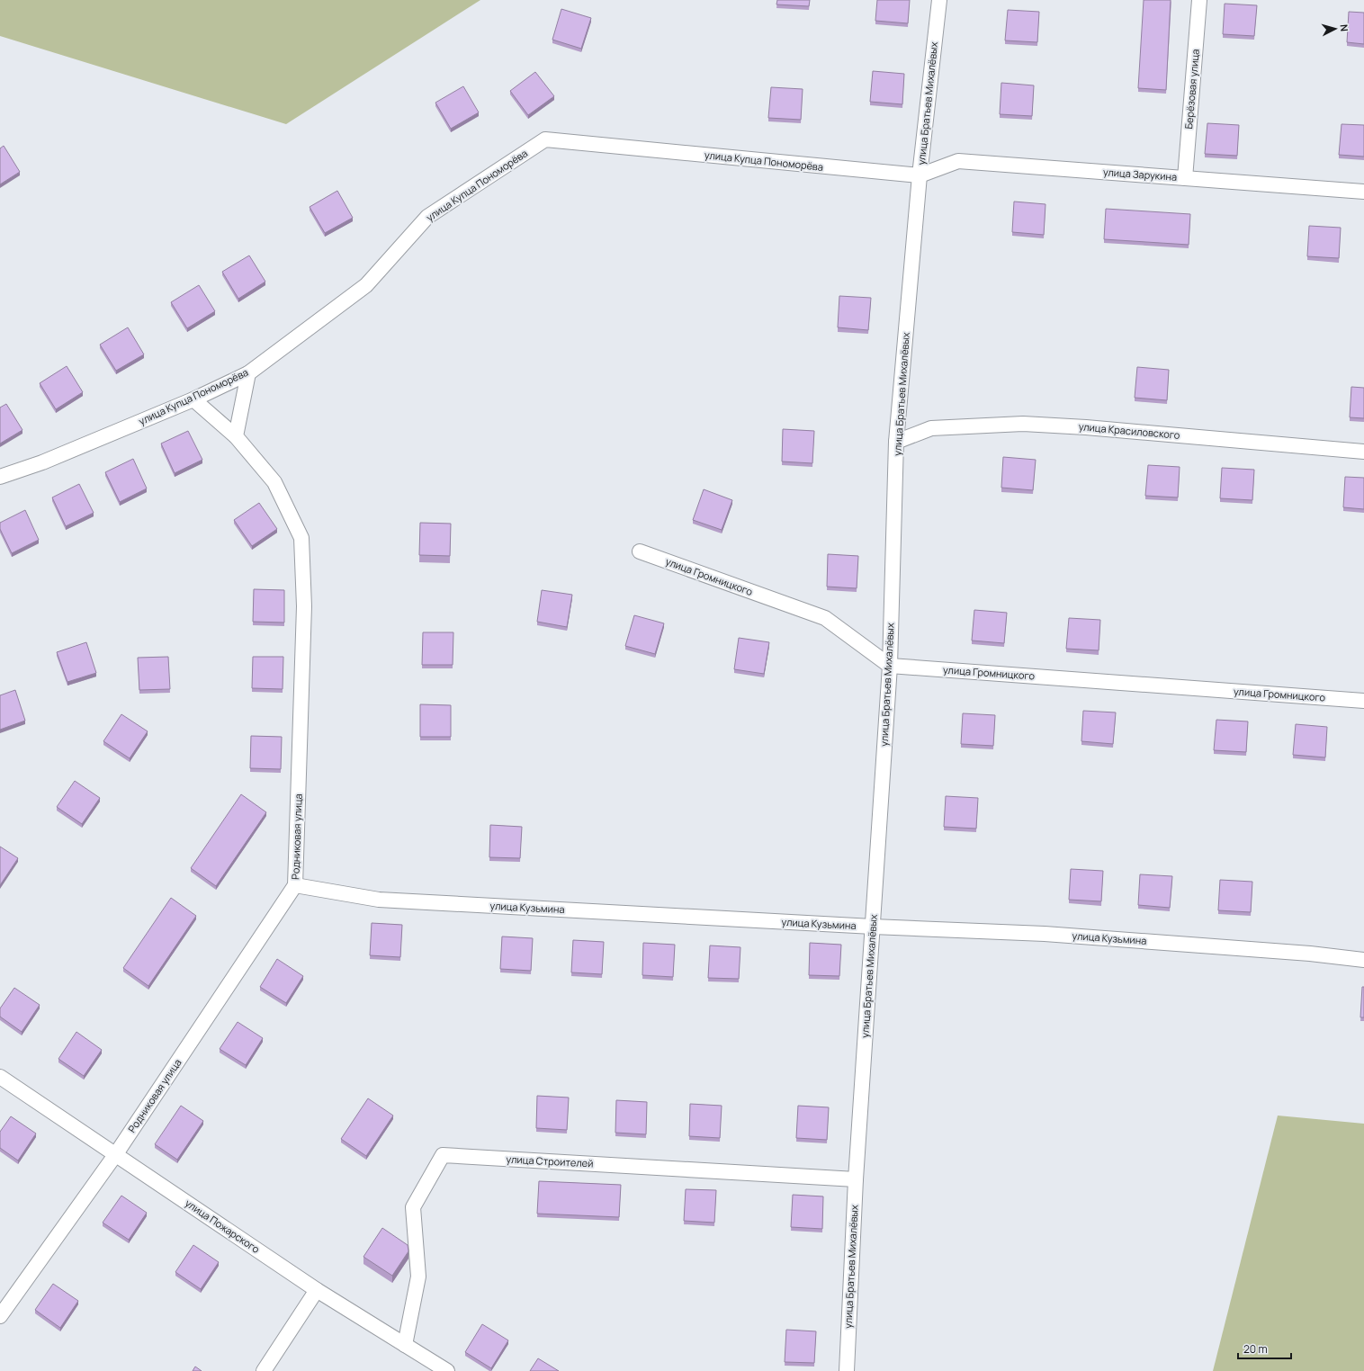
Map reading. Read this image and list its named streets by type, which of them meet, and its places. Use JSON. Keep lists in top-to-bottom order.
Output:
{
  "streets": {
    "street": [
      "Берёзовая улица",
      "улица Братьев Михалёвых",
      "улица Купца Пономорёва",
      "улица Зарукина",
      "улица Красиловского",
      "улица Громницкого",
      "Родниковая улица",
      "улица Кузьмина",
      "улица Строителей",
      "улица Пожарского"
    ]
  },
  "crossings": [
    ["Берёзовая улица", "улица Зарукина"],
    ["улица Братьев Михалёвых", "улица Купца Пономорёва"],
    ["улица Братьев Михалёвых", "улица Зарукина"],
    ["улица Братьев Михалёвых", "улица Красиловского"],
    ["улица Братьев Михалёвых", "улица Громницкого"],
    ["улица Братьев Михалёвых", "улица Кузьмина"],
    ["улица Братьев Михалёвых", "улица Строителей"],
    ["улица Купца Пономорёва", "улица Зарукина"],
    ["улица Купца Пономорёва", "Родниковая улица"],
    ["Родниковая улица", "улица Кузьмина"],
    ["Родниковая улица", "улица Пожарского"],
    ["улица Строителей", "улица Пожарского"]
  ],
  "scale_bar": "20 m",
  "north": "right"
}
